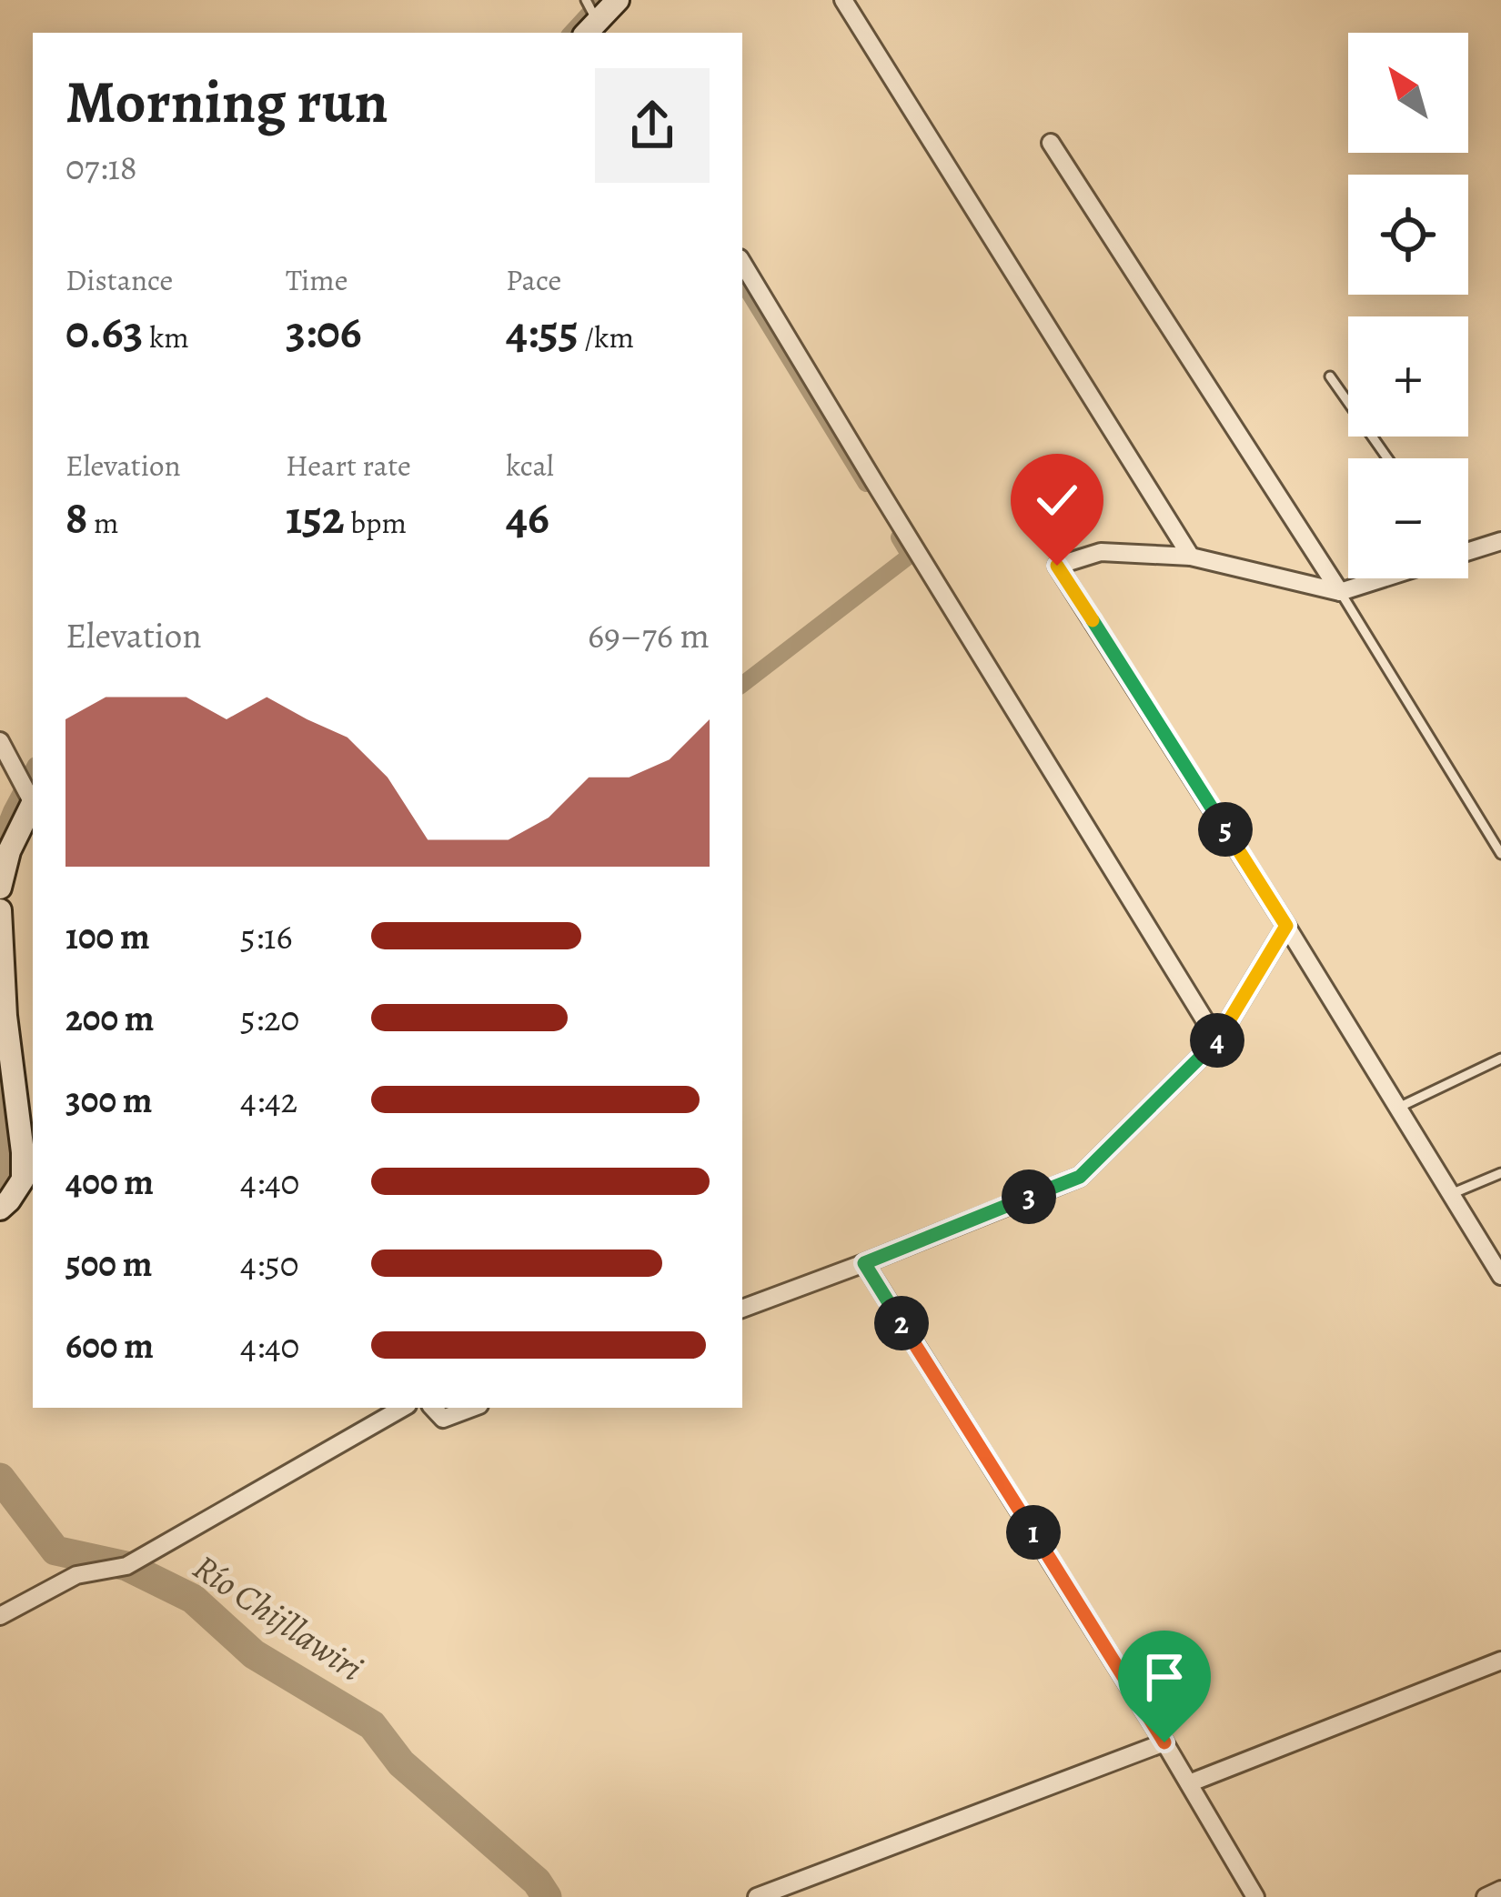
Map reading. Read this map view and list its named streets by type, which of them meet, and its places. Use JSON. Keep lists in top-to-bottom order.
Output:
{
  "water": ["Río Chijllawiri"],
  "north": "top left",
  "page": {
    "map_buttons": ["+", "−"],
    "heading": ["Morning run", "07:18"],
    "stats": [
      ["Distance", "0.63 km"],
      ["Time", "3:06"],
      ["Pace", "4:55 /km"],
      ["Elevation", "8 m"],
      ["Heart rate", "152 bpm"],
      ["kcal", "46"]
    ],
    "chart": ["Elevation", "69–76 m"],
    "pins": [
      "5",
      "4",
      "3",
      "2",
      "1"
    ],
    "list": [
      {
        "name": "100 m",
        "note": "5:16"
      },
      {
        "name": "200 m",
        "note": "5:20"
      },
      {
        "name": "300 m",
        "note": "4:42"
      },
      {
        "name": "400 m",
        "note": "4:40"
      },
      {
        "name": "500 m",
        "note": "4:50"
      },
      {
        "name": "600 m",
        "note": "4:40"
      }
    ]
  }
}
